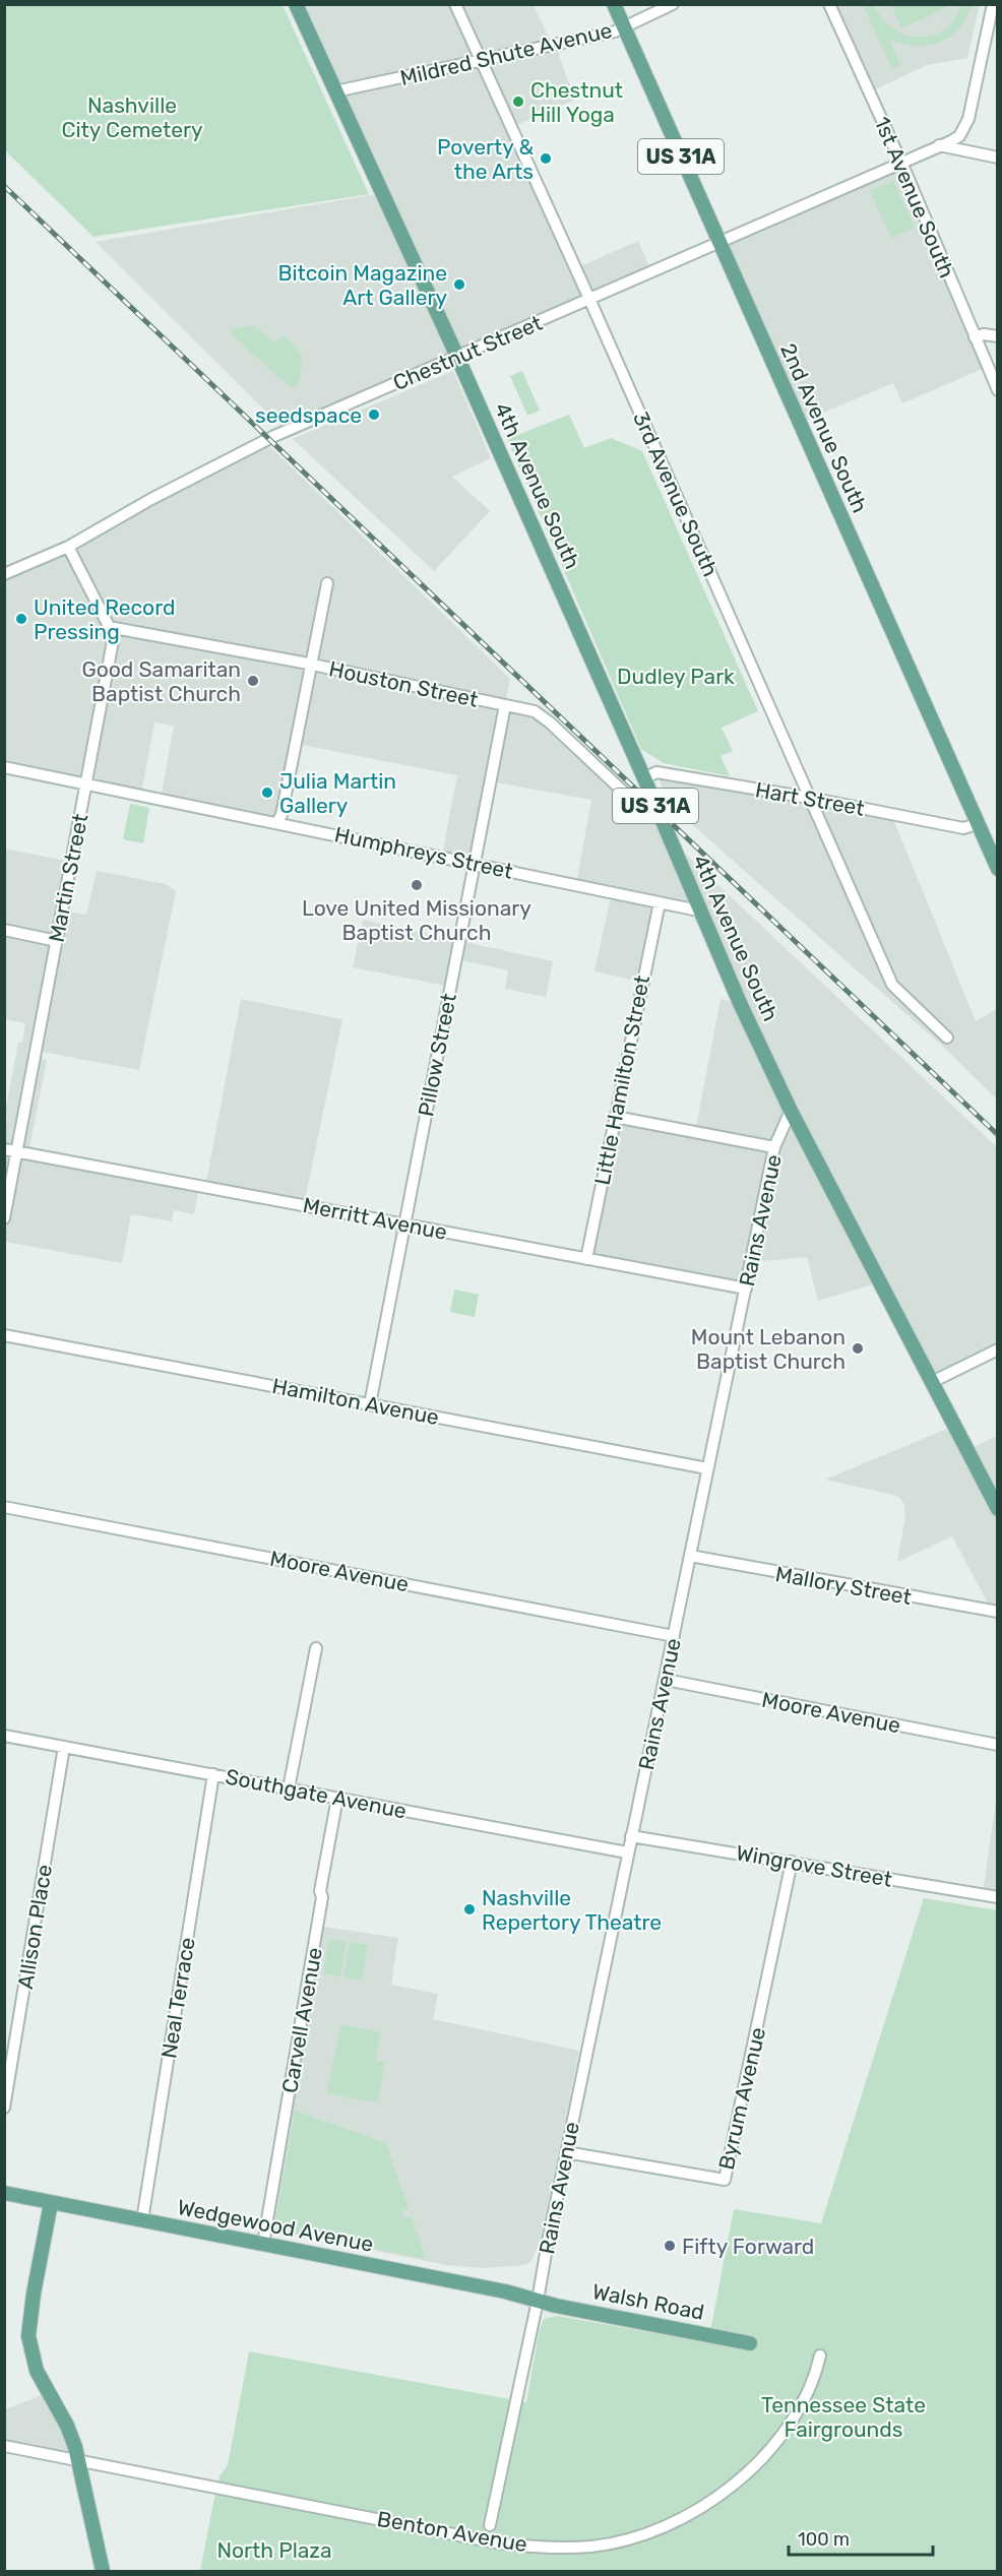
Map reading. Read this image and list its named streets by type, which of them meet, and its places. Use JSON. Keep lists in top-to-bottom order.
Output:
{
  "streets": {
    "main road": [
      "US 31A",
      "2nd Avenue South",
      "4th Avenue South",
      "Wedgewood Avenue",
      "Walsh Road"
    ],
    "street": [
      "Mildred Shute Avenue",
      "1st Avenue South",
      "Chestnut Street",
      "3rd Avenue South",
      "Houston Street",
      "Hart Street",
      "Humphreys Street",
      "Martin Street",
      "Pillow Street",
      "Little Hamilton Street",
      "Merritt Avenue",
      "Rains Avenue",
      "Hamilton Avenue",
      "Moore Avenue",
      "Mallory Street",
      "Southgate Avenue",
      "Wingrove Street",
      "Allison Place",
      "Neal Terrace",
      "Carvell Avenue",
      "Byrum Avenue",
      "Benton Avenue"
    ]
  },
  "crossings": [
    ["Mildred Shute Avenue", "2nd Avenue South"],
    ["Mildred Shute Avenue", "4th Avenue South"],
    ["Mildred Shute Avenue", "3rd Avenue South"],
    ["1st Avenue South", "Chestnut Street"],
    ["Chestnut Street", "2nd Avenue South"],
    ["Chestnut Street", "4th Avenue South"],
    ["Chestnut Street", "3rd Avenue South"],
    ["Chestnut Street", "Martin Street"],
    ["2nd Avenue South", "Hart Street"],
    ["4th Avenue South", "Houston Street"],
    ["4th Avenue South", "Hart Street"],
    ["4th Avenue South", "Humphreys Street"],
    ["4th Avenue South", "Rains Avenue"],
    ["3rd Avenue South", "Hart Street"],
    ["Houston Street", "Martin Street"],
    ["Houston Street", "Pillow Street"],
    ["Humphreys Street", "Martin Street"],
    ["Humphreys Street", "Pillow Street"],
    ["Humphreys Street", "Little Hamilton Street"],
    ["Martin Street", "Merritt Avenue"],
    ["Pillow Street", "Merritt Avenue"],
    ["Pillow Street", "Hamilton Avenue"],
    ["Little Hamilton Street", "Merritt Avenue"],
    ["Merritt Avenue", "Rains Avenue"],
    ["Rains Avenue", "Hamilton Avenue"],
    ["Rains Avenue", "Moore Avenue"],
    ["Rains Avenue", "Mallory Street"],
    ["Rains Avenue", "Southgate Avenue"],
    ["Rains Avenue", "Wingrove Street"],
    ["Rains Avenue", "Byrum Avenue"],
    ["Rains Avenue", "Wedgewood Avenue"],
    ["Rains Avenue", "Walsh Road"],
    ["Rains Avenue", "Benton Avenue"],
    ["Southgate Avenue", "Allison Place"],
    ["Southgate Avenue", "Neal Terrace"],
    ["Southgate Avenue", "Carvell Avenue"],
    ["Wingrove Street", "Byrum Avenue"],
    ["Neal Terrace", "Wedgewood Avenue"],
    ["Carvell Avenue", "Wedgewood Avenue"],
    ["Wedgewood Avenue", "Walsh Road"],
    ["Wedgewood Avenue", "Benton Avenue"],
    ["Walsh Road", "Benton Avenue"]
  ],
  "parks": [
    "Nashville City Cemetery",
    "Dudley Park",
    "Tennessee State Fairgrounds",
    "North Plaza"
  ],
  "places": [
    "Chestnut Hill Yoga",
    "Poverty & the Arts",
    "Bitcoin Magazine Art Gallery",
    "seedspace",
    "United Record Pressing",
    "Good Samaritan Baptist Church",
    "Julia Martin Gallery",
    "Love United Missionary Baptist Church",
    "Mount Lebanon Baptist Church",
    "Nashville Repertory Theatre",
    "Fifty Forward"
  ],
  "scale_bar": "100 m"
}
